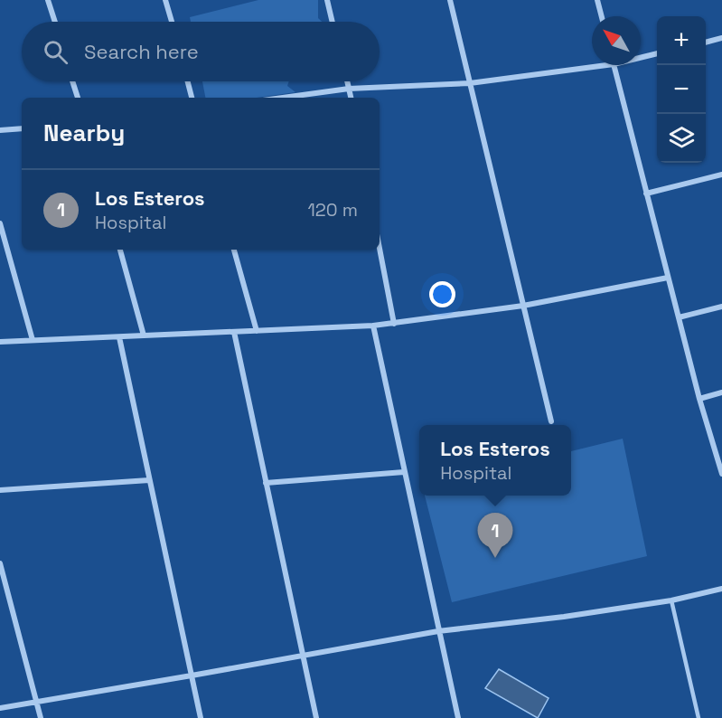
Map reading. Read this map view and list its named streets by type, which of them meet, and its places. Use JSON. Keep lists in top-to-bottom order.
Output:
{
  "north": "top left",
  "page": {
    "map_buttons": ["+", "−"],
    "search": "Search here",
    "heading": "Nearby",
    "list": [
      {
        "mark": "1",
        "name": "Los Esteros",
        "note": "Hospital",
        "value": "120 m"
      }
    ],
    "popup": ["Los Esteros", "Hospital"],
    "pins": "1"
  }
}
